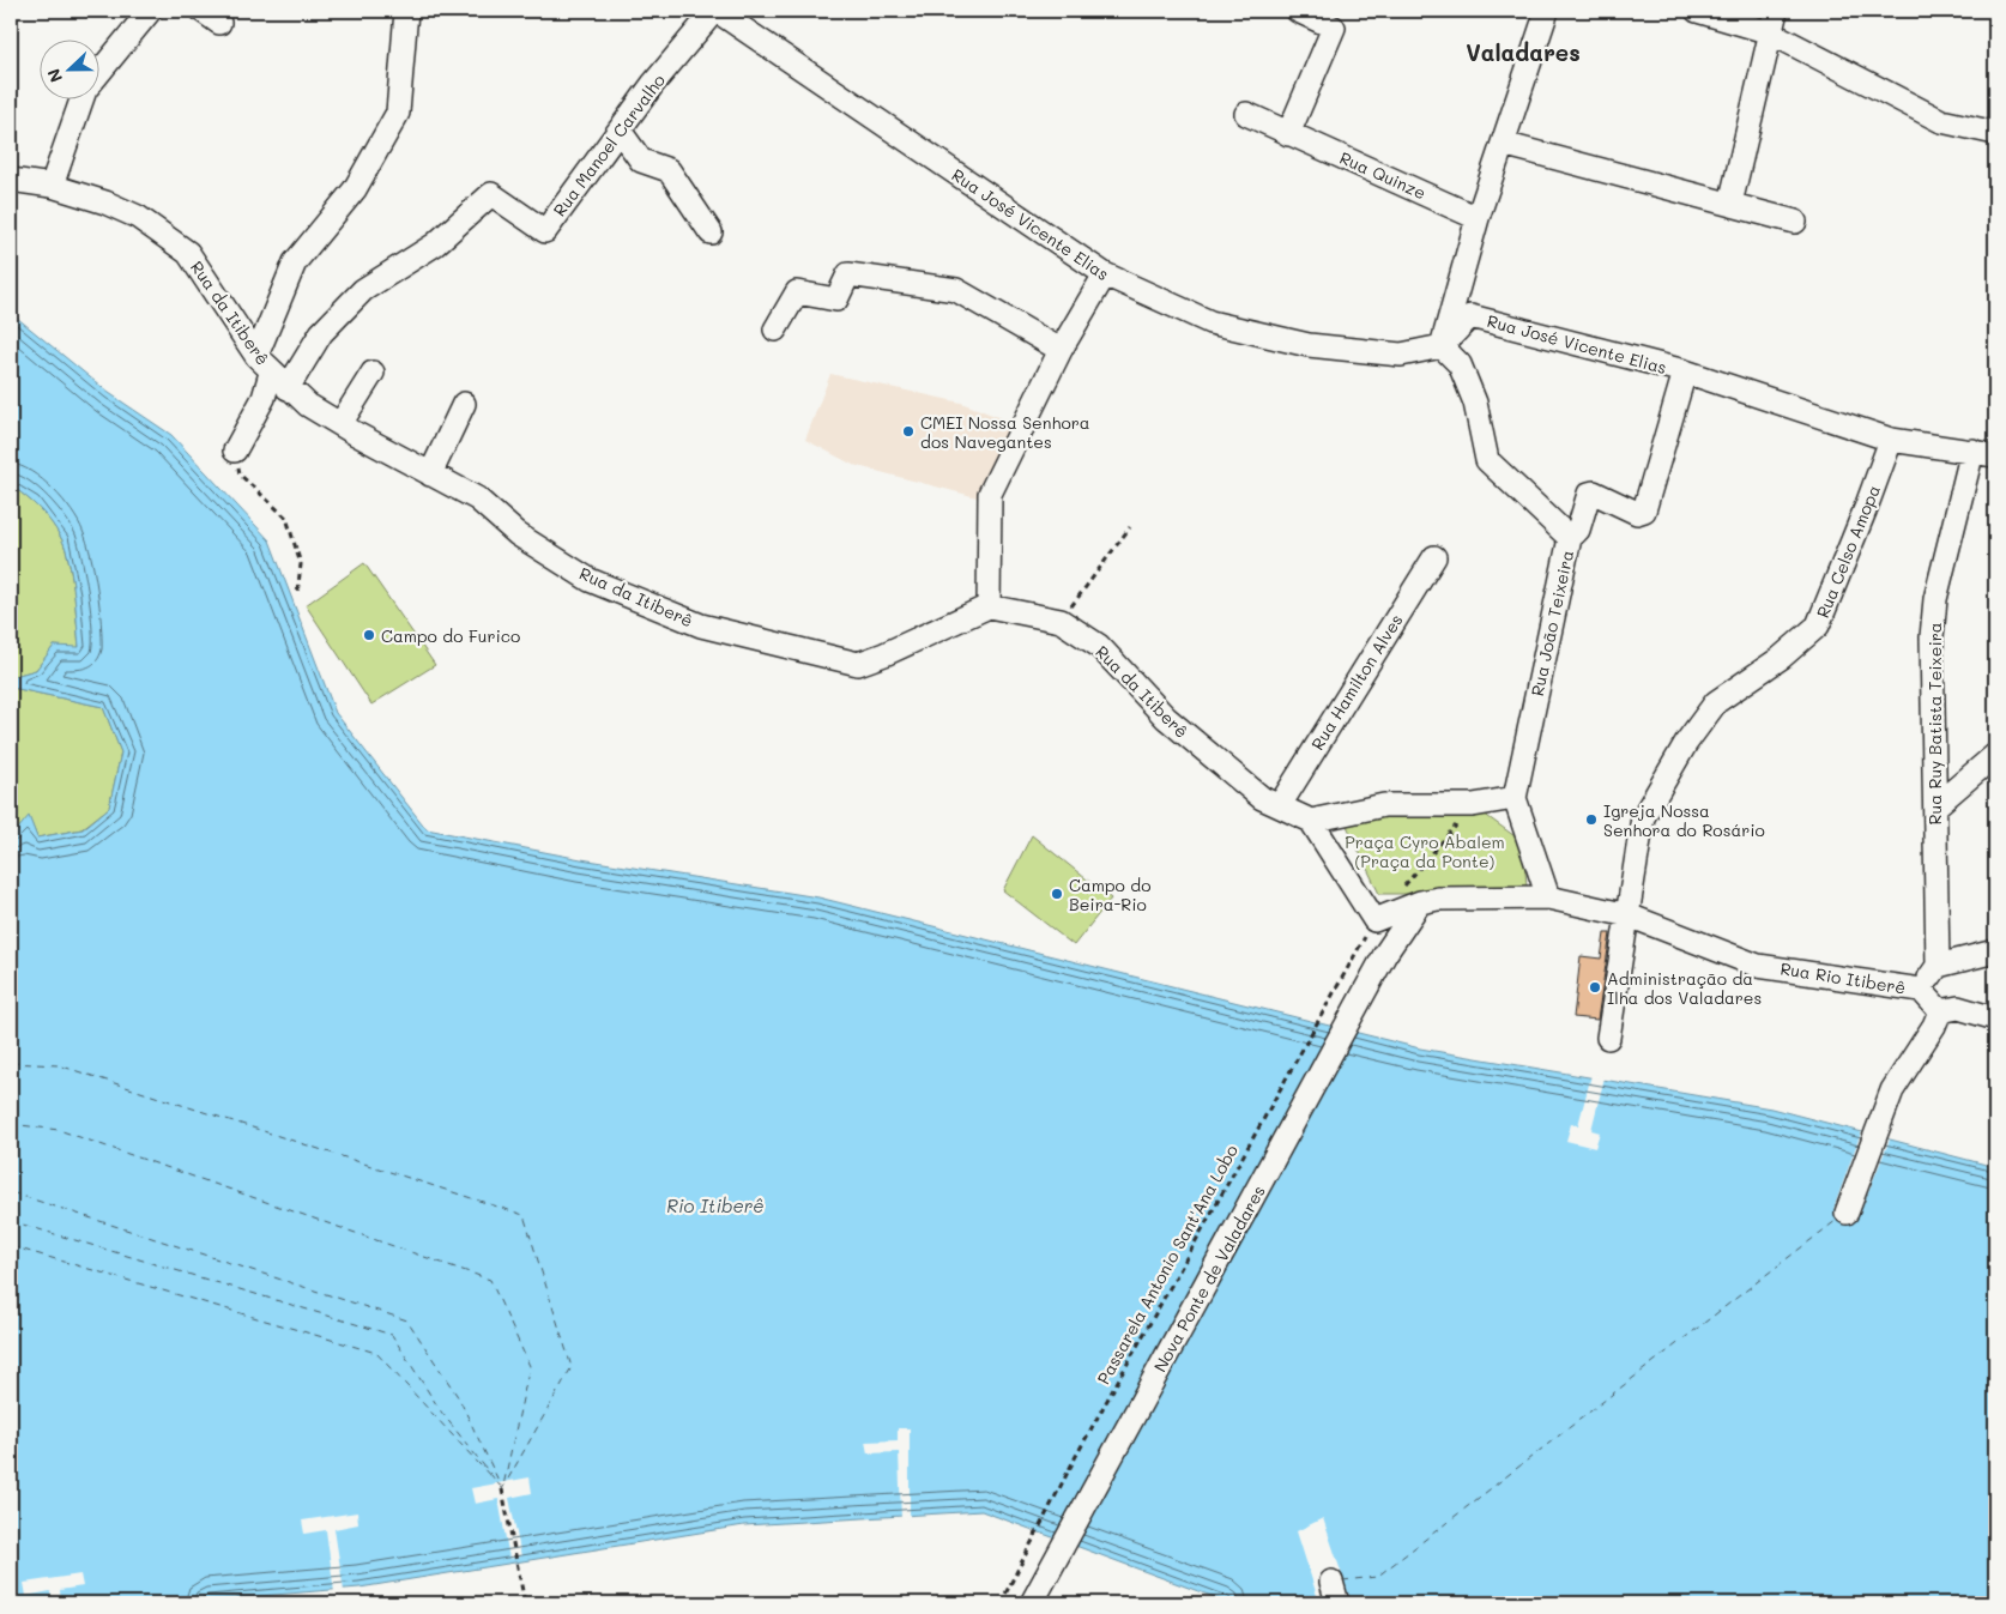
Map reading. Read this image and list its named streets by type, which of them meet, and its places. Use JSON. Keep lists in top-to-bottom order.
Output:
{
  "streets": {
    "street": [
      "Rua Manoel Carvalho",
      "Rua Quinze",
      "Rua José Vicente Elias",
      "Rua da Itiberê",
      "Rua Celso Amopa",
      "Rua João Teixeira",
      "Rua Hamilton Alves",
      "Rua Ruy Batista Teixeira",
      "Rua Rio Itiberê",
      "Nova Ponte de Valadares"
    ],
    "path": ["Passarela Antonio Sant'Ana Lobo"]
  },
  "crossings": [
    ["Rua Manoel Carvalho", "Rua José Vicente Elias"],
    ["Rua Manoel Carvalho", "Rua da Itiberê"],
    ["Rua José Vicente Elias", "Rua Celso Amopa"],
    ["Rua José Vicente Elias", "Rua João Teixeira"],
    ["Rua José Vicente Elias", "Rua Ruy Batista Teixeira"],
    ["Rua da Itiberê", "Rua Hamilton Alves"],
    ["Rua da Itiberê", "Rua Rio Itiberê"],
    ["Rua Celso Amopa", "Rua Rio Itiberê"],
    ["Rua Rio Itiberê", "Nova Ponte de Valadares"]
  ],
  "districts": ["Valadares"],
  "water": ["Rio Itiberê"],
  "parks": ["Praça Cyro Abalem (Praça da Ponte)"],
  "places": [
    "CMEI Nossa Senhora dos Navegantes",
    "Campo do Furico",
    "Igreja Nossa Senhora do Rosário",
    "Campo do Beira-Rio",
    "Administração da Ilha dos Valadares"
  ],
  "north": "left"
}
